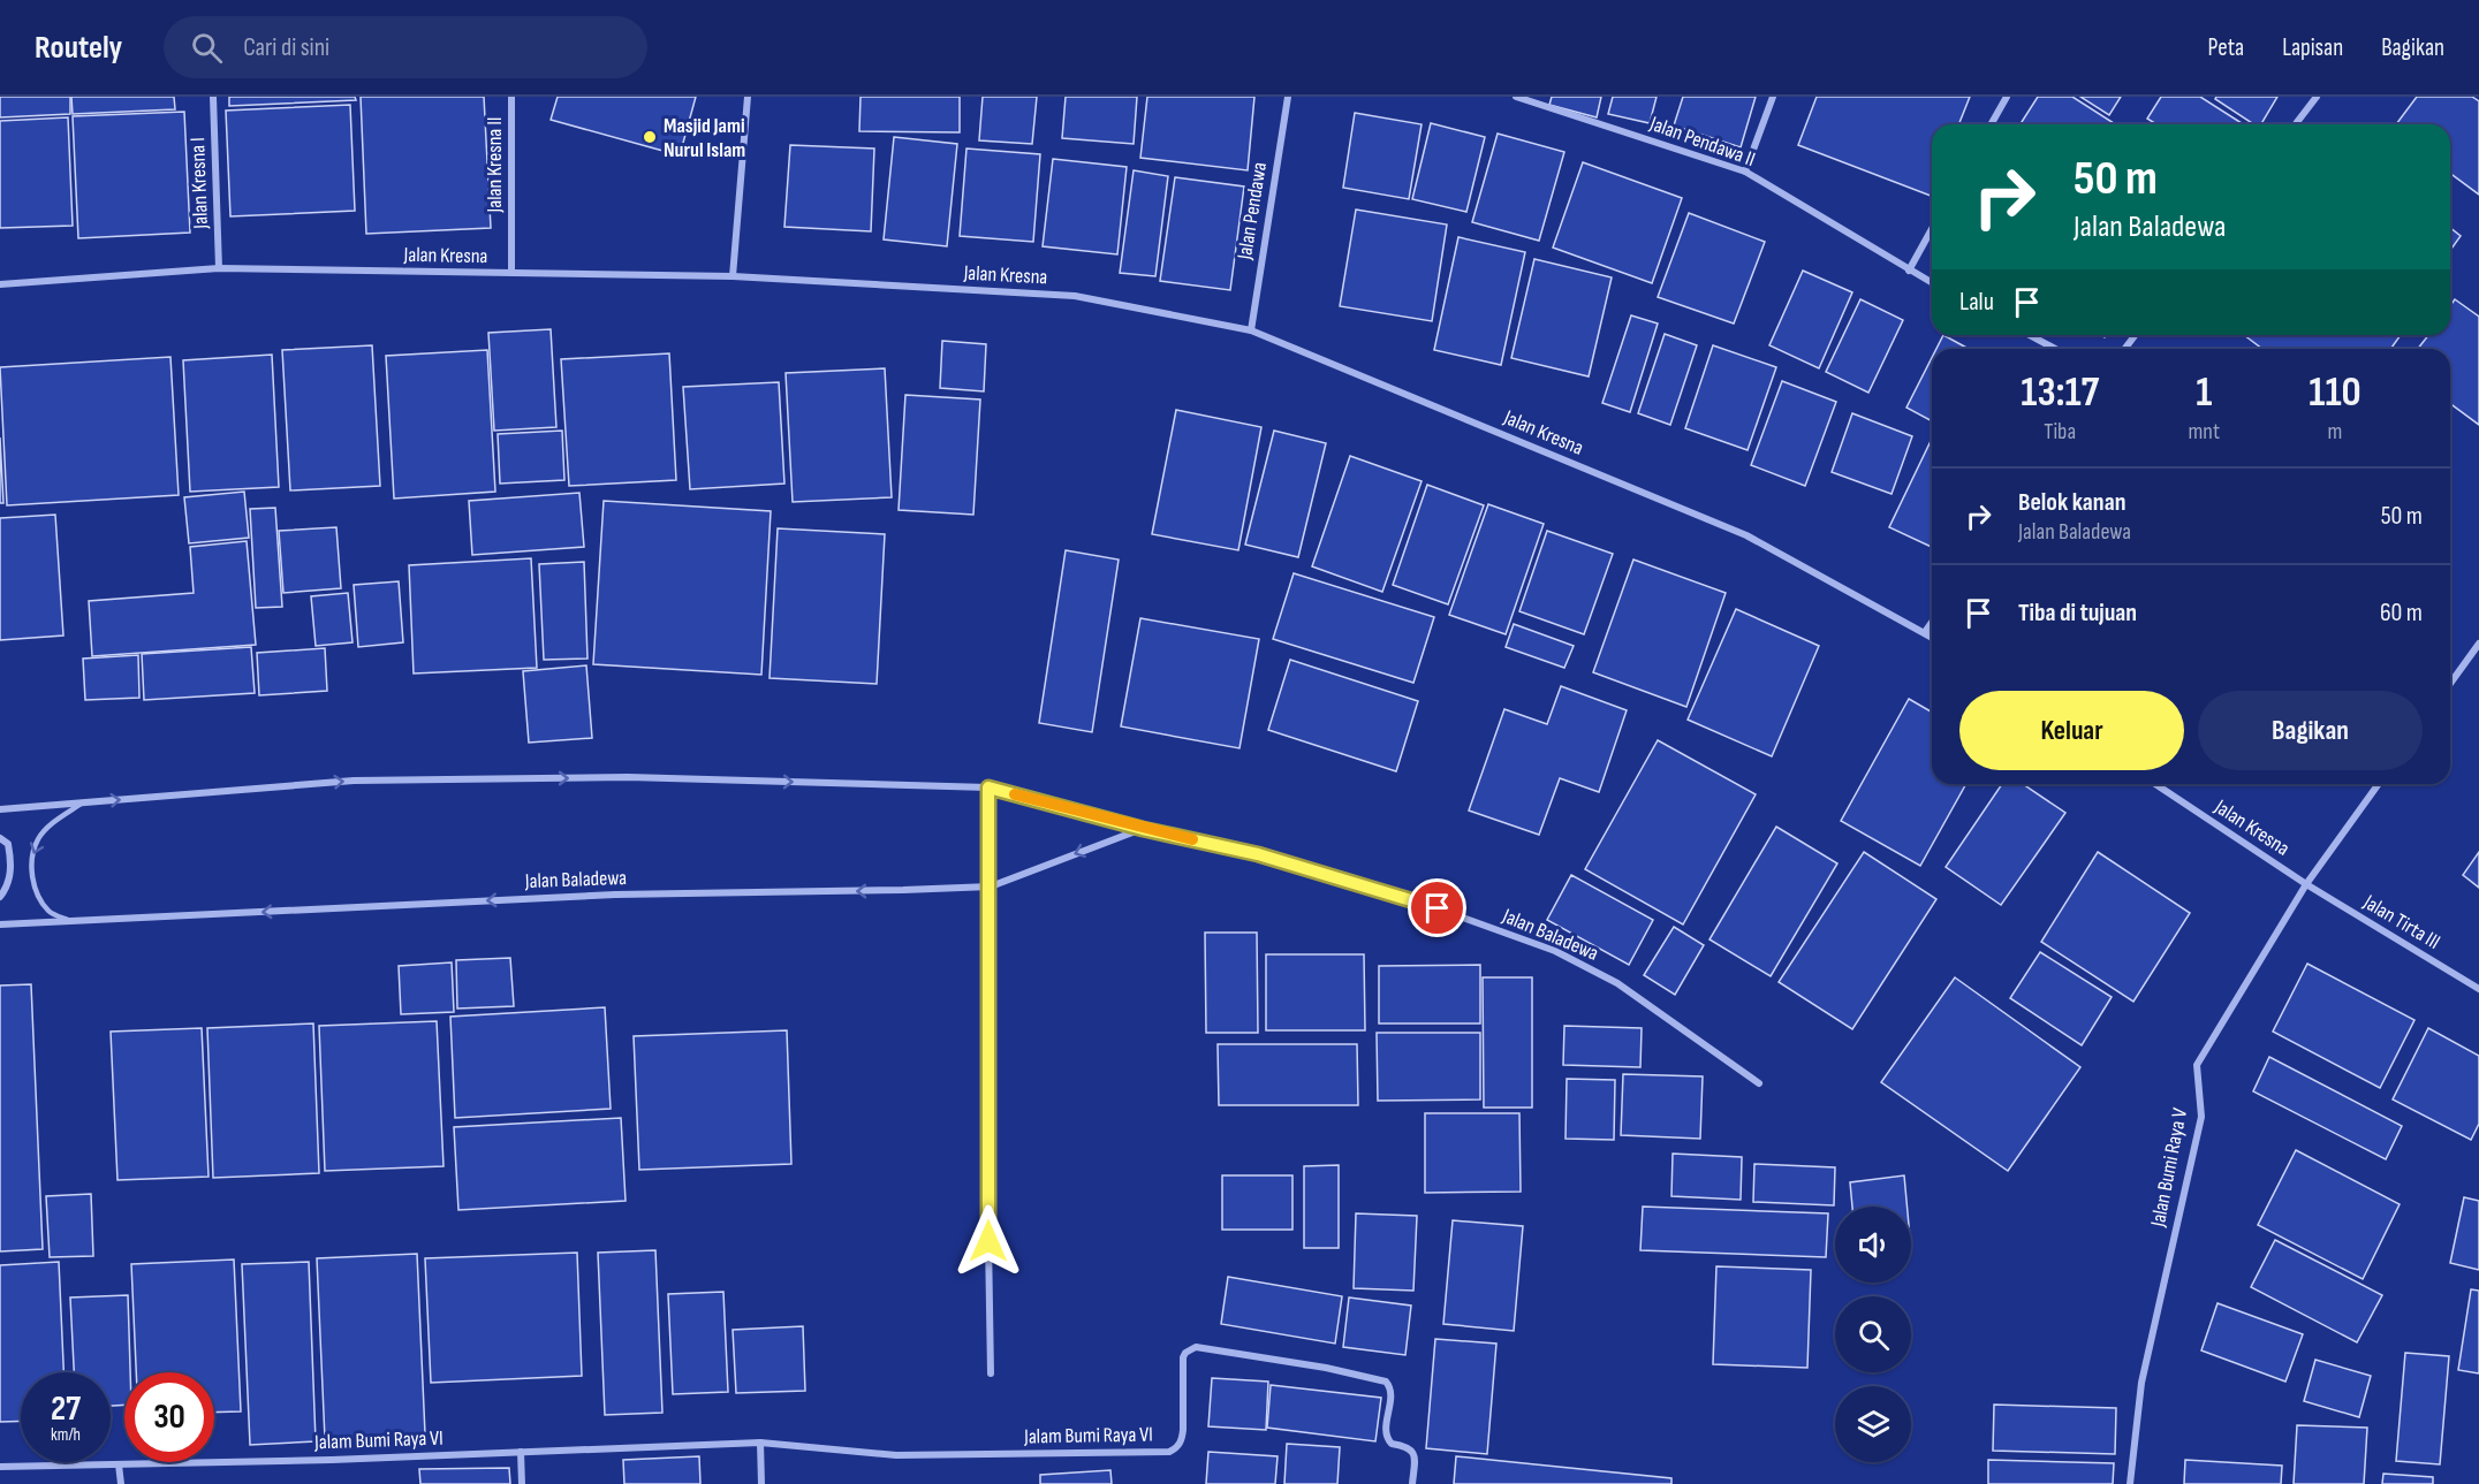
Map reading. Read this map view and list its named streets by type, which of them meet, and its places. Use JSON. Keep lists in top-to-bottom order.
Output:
{
  "streets": {
    "street": [
      "Jalan Pendawa II",
      "Jalan Kresna II",
      "Jalan Kresna I",
      "Jalan Pendawa",
      "Jalan Kresna",
      "Jalan Baladewa",
      "Jalan Tirta III",
      "Jalan Bumi Raya V",
      "Jalam Bumi Raya VI"
    ]
  },
  "crossings": [
    ["Jalan Kresna II", "Jalan Kresna"],
    ["Jalan Kresna I", "Jalan Kresna"],
    ["Jalan Pendawa", "Jalan Kresna"],
    ["Jalan Kresna", "Jalan Tirta III"],
    ["Jalan Kresna", "Jalan Bumi Raya V"],
    ["Jalan Tirta III", "Jalan Bumi Raya V"]
  ],
  "places": ["Masjid Jami Nurul Islam"],
  "page": {
    "header": "Routely",
    "search": "Cari di sini",
    "nav": ["Peta", "Lapisan", "Bagikan"],
    "turn": ["50 m", "Jalan Baladewa"],
    "then": "Lalu",
    "eta": [
      "13:17",
      "Tiba",
      "1",
      "mnt",
      "110",
      "m"
    ],
    "list": [
      {
        "name": "Belok kanan",
        "note": "Jalan Baladewa",
        "value": "50 m"
      },
      {
        "name": "Tiba di tujuan",
        "value": "60 m"
      }
    ],
    "buttons": ["Keluar", "Bagikan"],
    "speed": "27 km/h",
    "limit": "30"
  }
}
